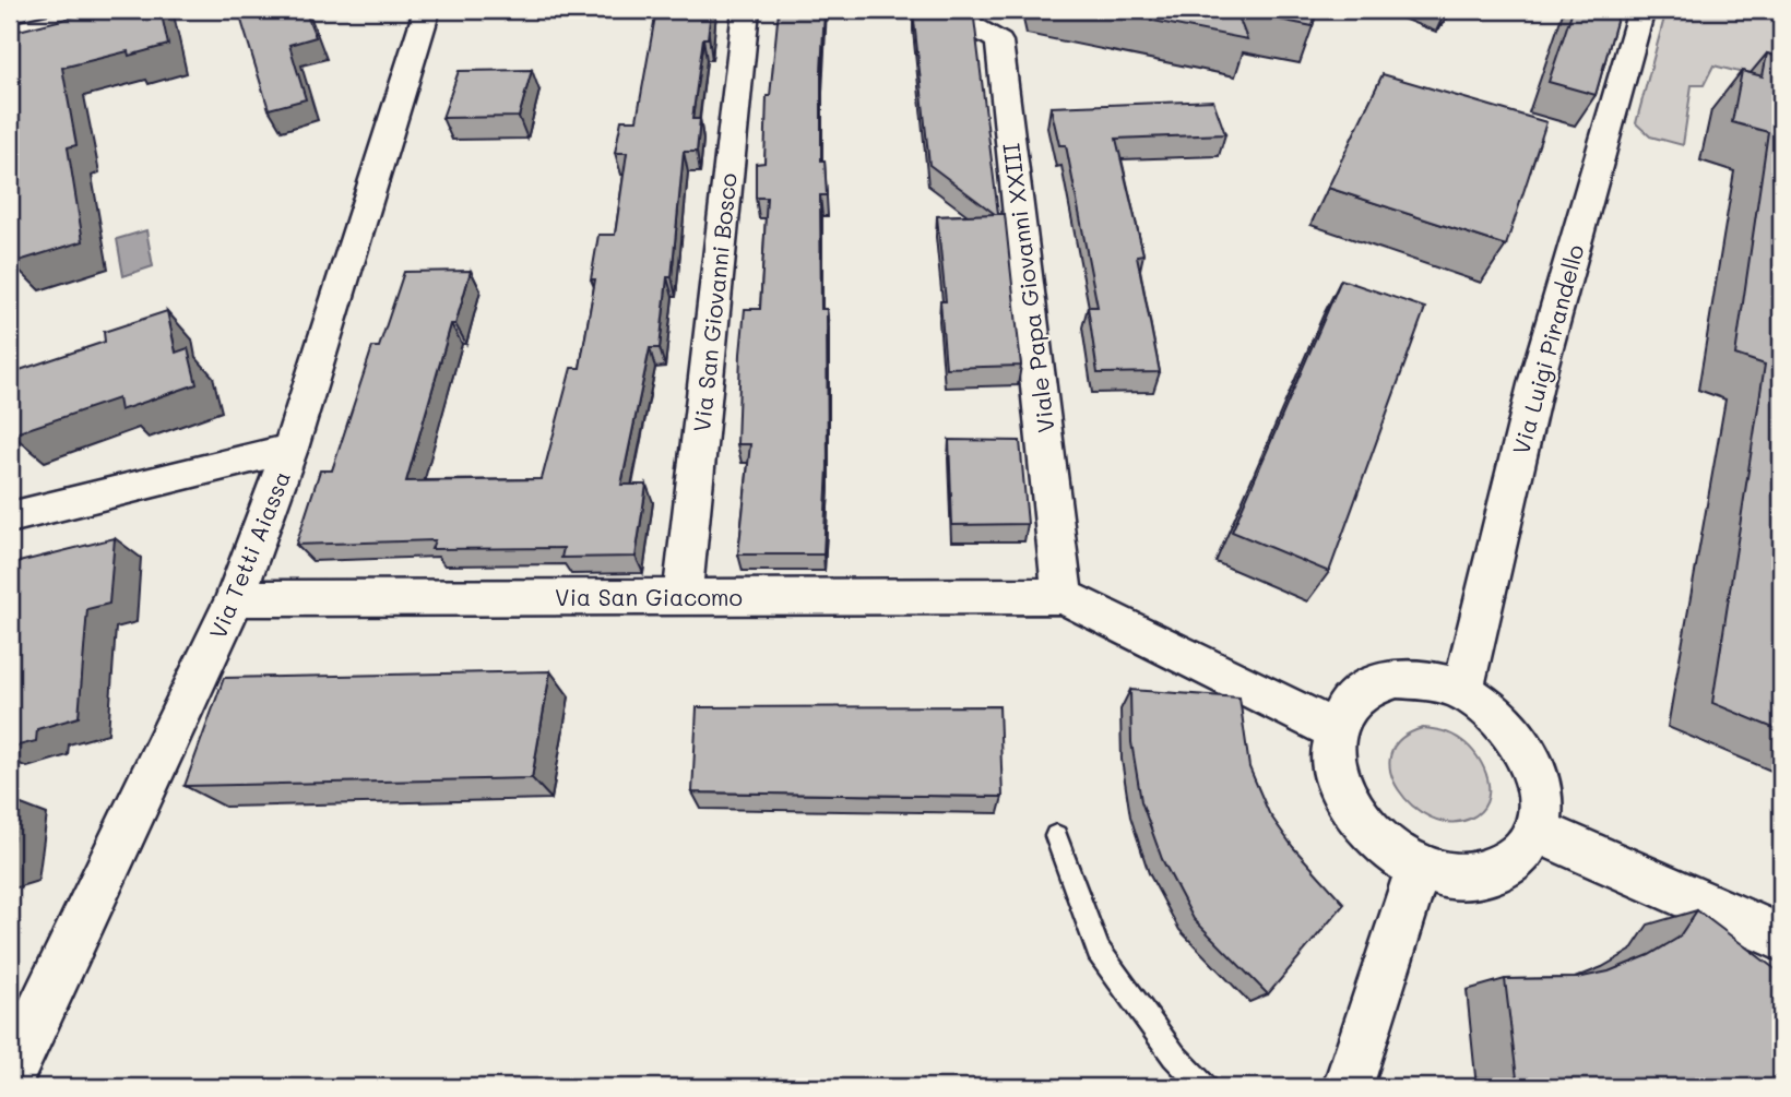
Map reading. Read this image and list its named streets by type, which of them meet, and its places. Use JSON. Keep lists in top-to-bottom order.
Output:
{
  "streets": {
    "street": [
      "Viale Papa Giovanni XXIII",
      "Via San Giovanni Bosco",
      "Via Luigi Pirandello",
      "Via Tetti Aiassa",
      "Via San Giacomo"
    ]
  },
  "crossings": [
    ["Viale Papa Giovanni XXIII", "Via San Giacomo"],
    ["Via San Giovanni Bosco", "Via San Giacomo"],
    ["Via Tetti Aiassa", "Via San Giacomo"]
  ]
}
